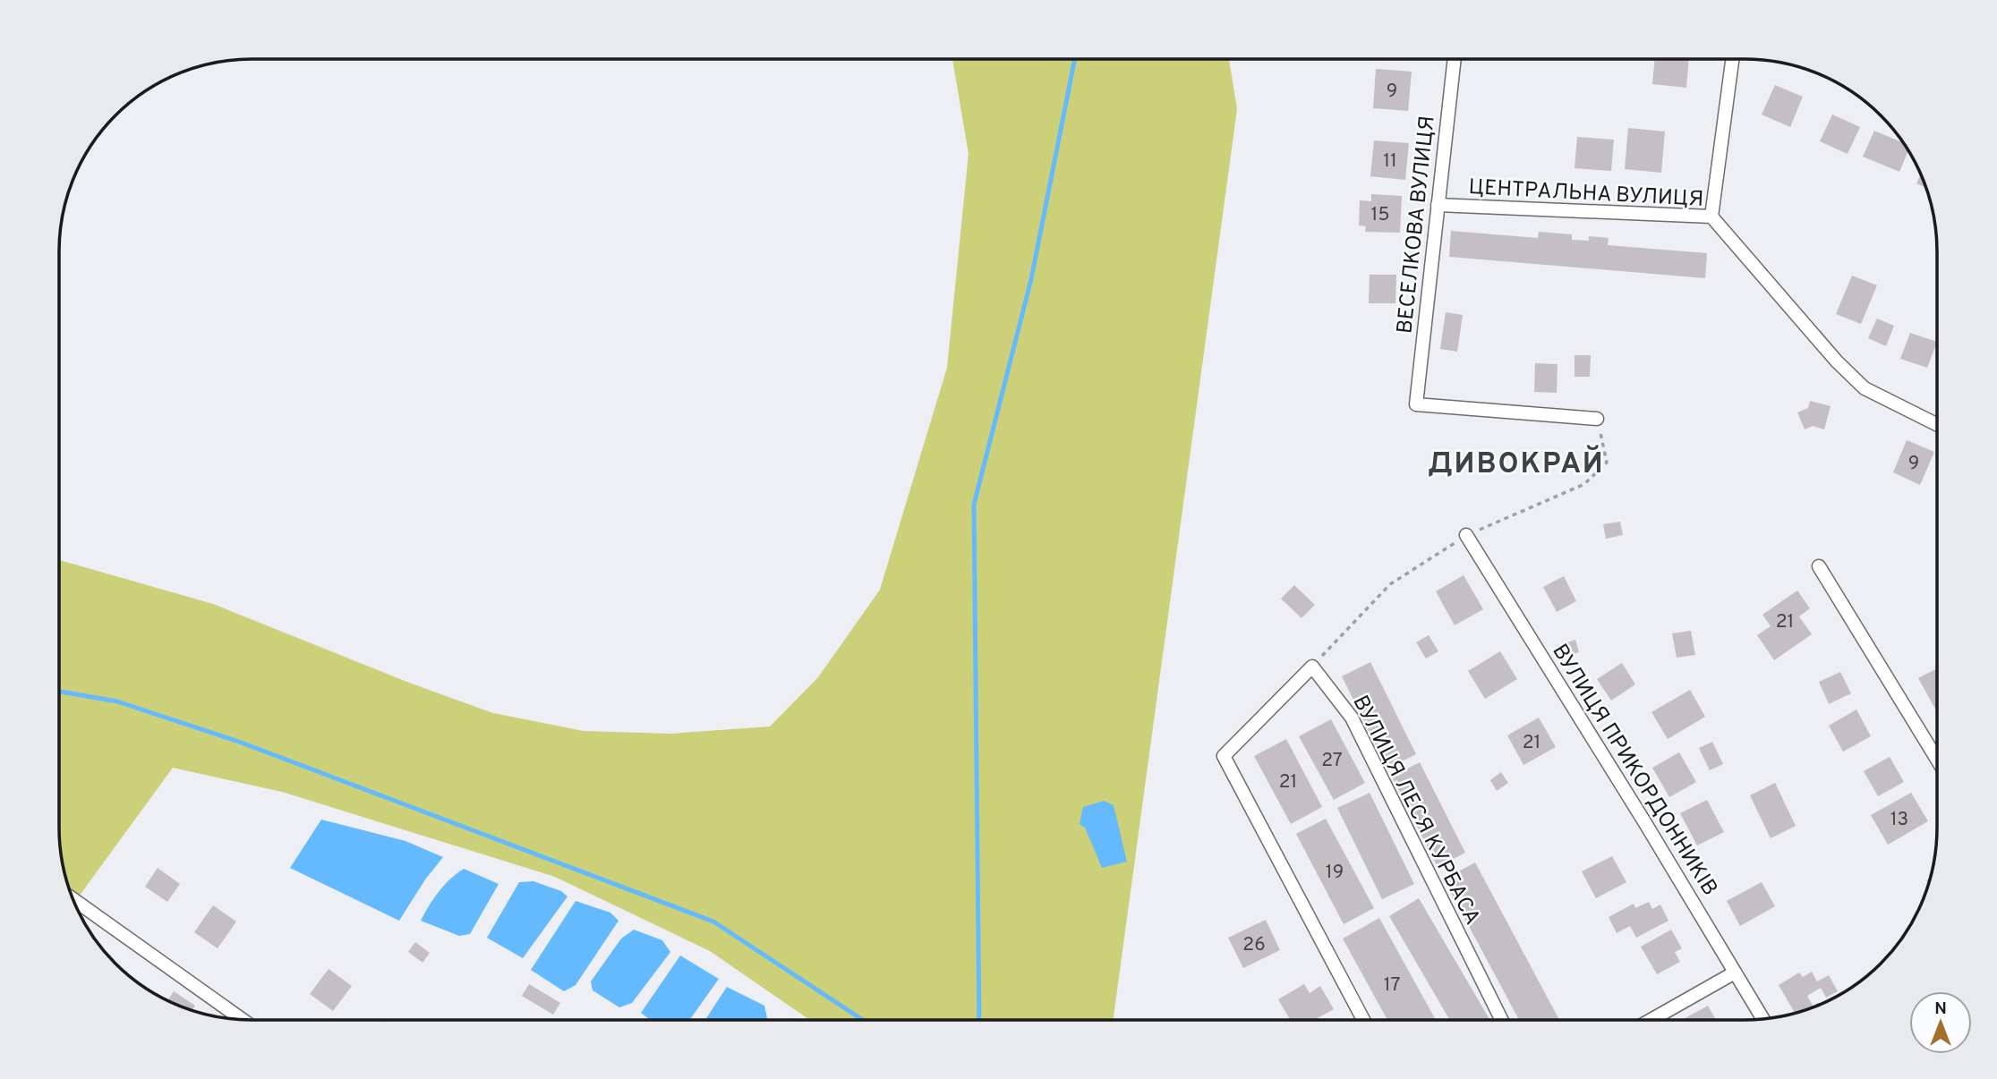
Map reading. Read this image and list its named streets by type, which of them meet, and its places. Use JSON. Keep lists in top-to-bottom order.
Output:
{
  "streets": {
    "street": [
      "ЦЕНТРАЛЬНА ВУЛИЦЯ",
      "ВЕСЕЛКОВА ВУЛИЦЯ",
      "ВУЛИЦЯ ПРИКОРДОННИКІВ",
      "ВУЛИЦЯ ЛЕСЯ КУРБАСА"
    ]
  },
  "crossings": [
    ["ЦЕНТРАЛЬНА ВУЛИЦЯ", "ВЕСЕЛКОВА ВУЛИЦЯ"]
  ],
  "districts": ["ДИВОКРАЙ"],
  "house_numbers": [
    "9",
    "11",
    "15",
    "9",
    "21",
    "21",
    "27",
    "21",
    "13",
    "19",
    "26",
    "17"
  ],
  "north": "top"
}
